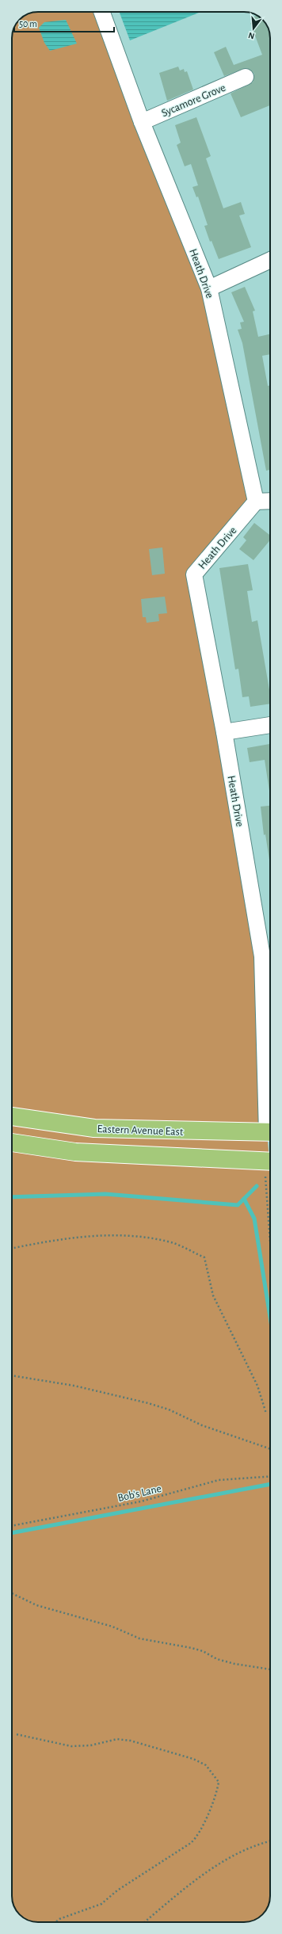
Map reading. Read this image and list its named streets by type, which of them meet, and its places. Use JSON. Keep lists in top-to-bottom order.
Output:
{
  "streets": {
    "highway": ["Eastern Avenue East"],
    "street": ["Sycamore Grove", "Heath Drive"],
    "path": ["Bob's Lane"]
  },
  "crossings": [
    ["Sycamore Grove", "Heath Drive"]
  ],
  "scale_bar": "50 m",
  "north": "bottom"
}
